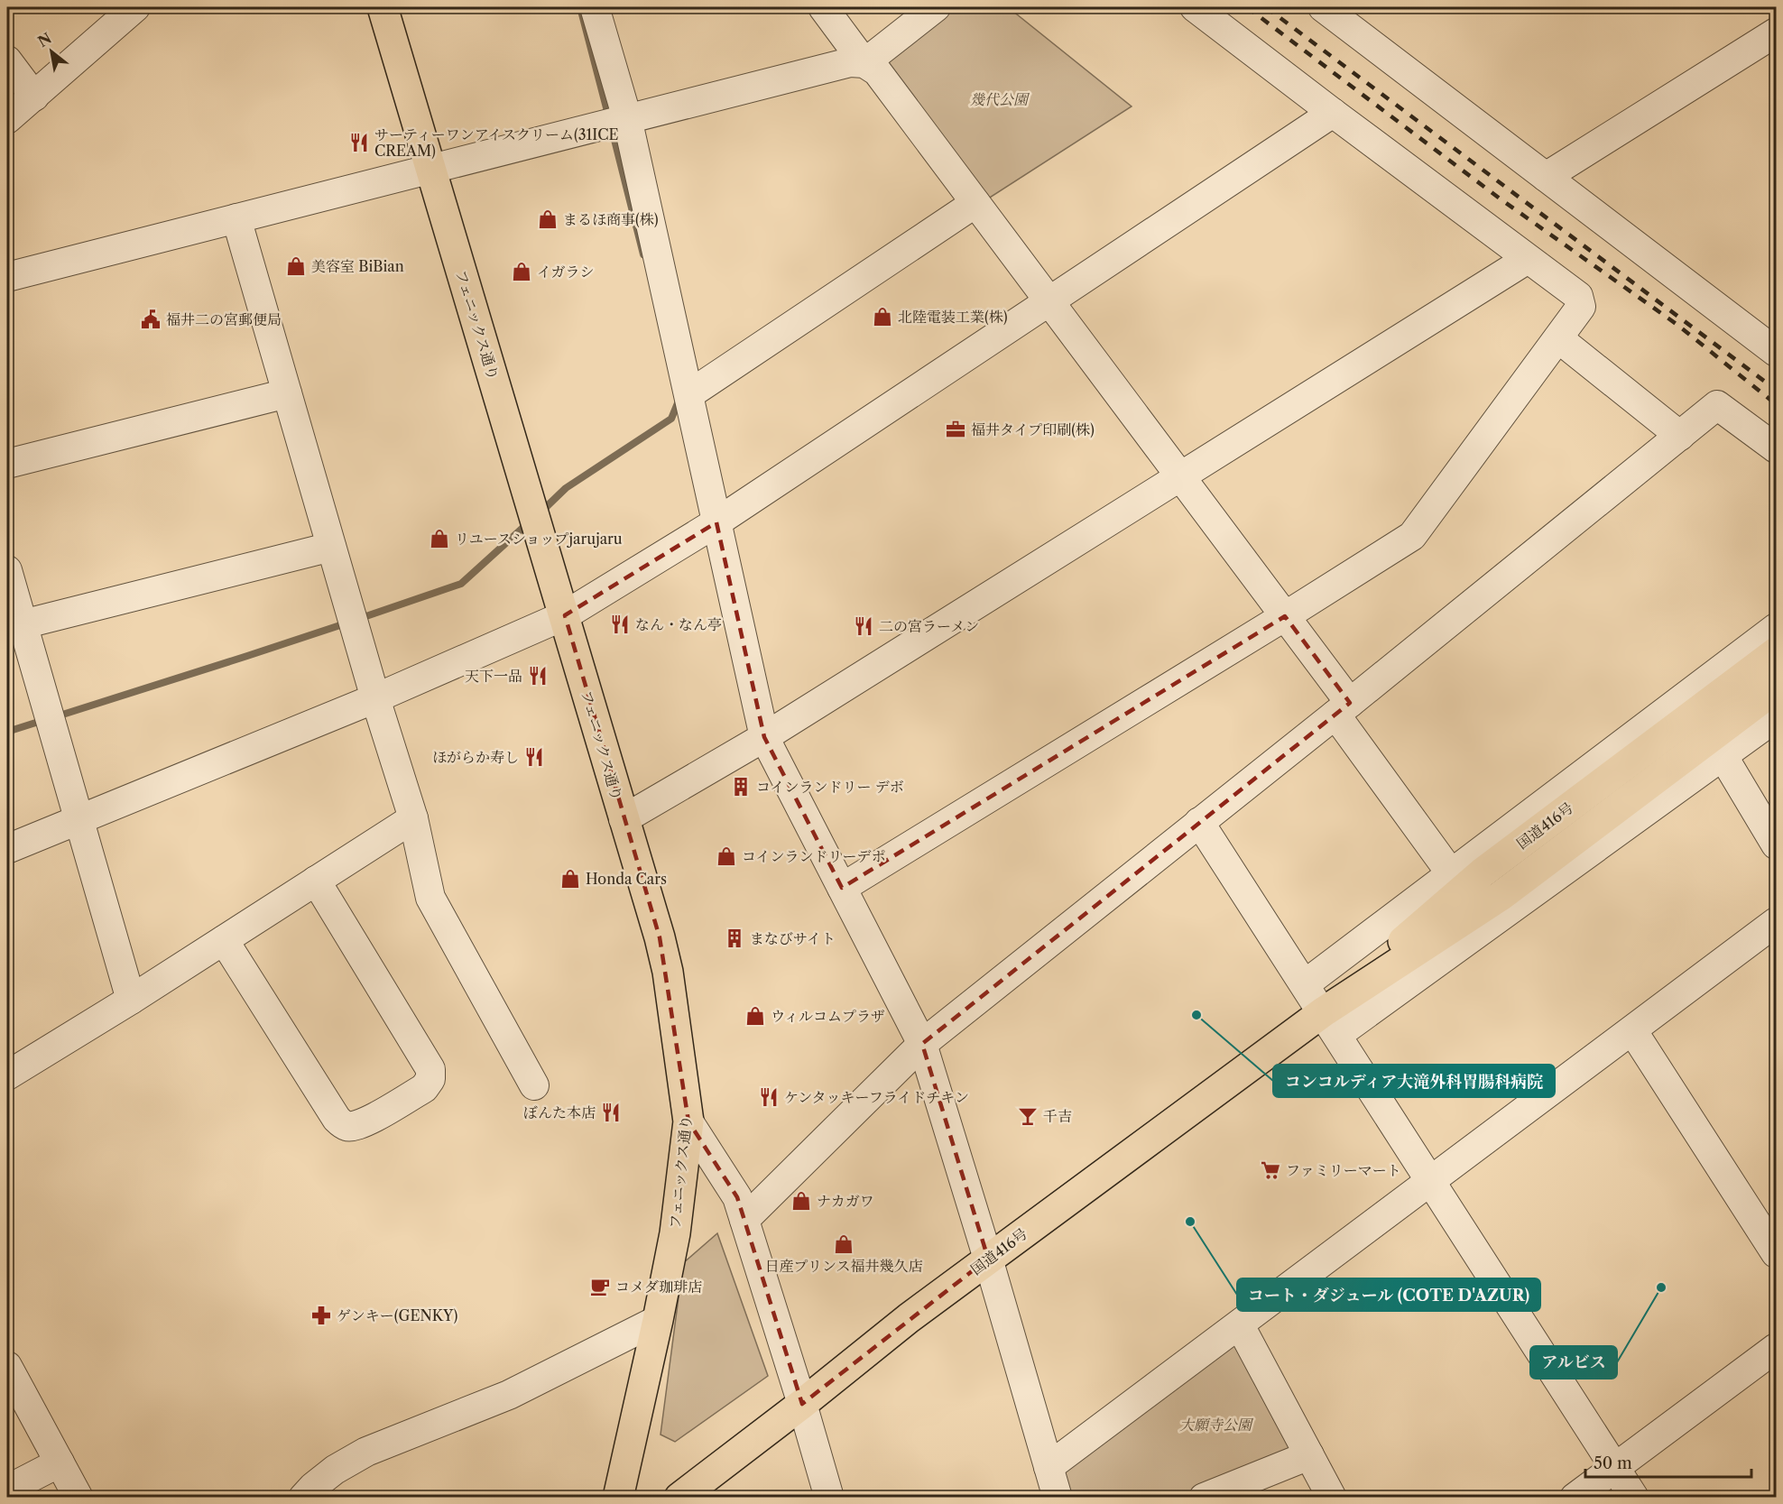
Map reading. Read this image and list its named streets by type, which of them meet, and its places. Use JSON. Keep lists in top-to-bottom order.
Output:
{
  "streets": {
    "main road": ["フェニックス通り", "国道416号"]
  },
  "parks": ["幾代公園", "大願寺公園"],
  "places": {
    "restaurant": [
      "サーティーワンアイスクリーム(31ICE CREAM)",
      "なん・なん亭",
      "二の宮ラーメン",
      "天下一品",
      "ほがらか寿し",
      "ケンタッキーフライドチキン",
      "ぼんた本店"
    ],
    "shop": [
      "まるほ商事(株)",
      "美容室 BiBian",
      "イガラシ",
      "北陸電装工業(株)",
      "リユースショップjarujaru",
      "コインランドリーデポ",
      "Honda Cars",
      "ウィルコムプラザ",
      "ナカガワ",
      "日産プリンス福井幾久店"
    ],
    "public building": ["福井二の宮郵便局"],
    "office": ["福井タイプ印刷(株)"],
    "building": ["コインランドリー デボ", "まなびサイト"],
    "other": ["コンコルディア大滝外科胃腸科病院", "コート・ダジュール (COTE D'AZUR)", "アルビス"],
    "bar": ["千吉"],
    "supermarket": ["ファミリーマート"],
    "cafe": ["コメダ珈琲店"],
    "pharmacy": ["ゲンキー(GENKY)"]
  },
  "scale_bar": "50 m",
  "north": "top left"
}
